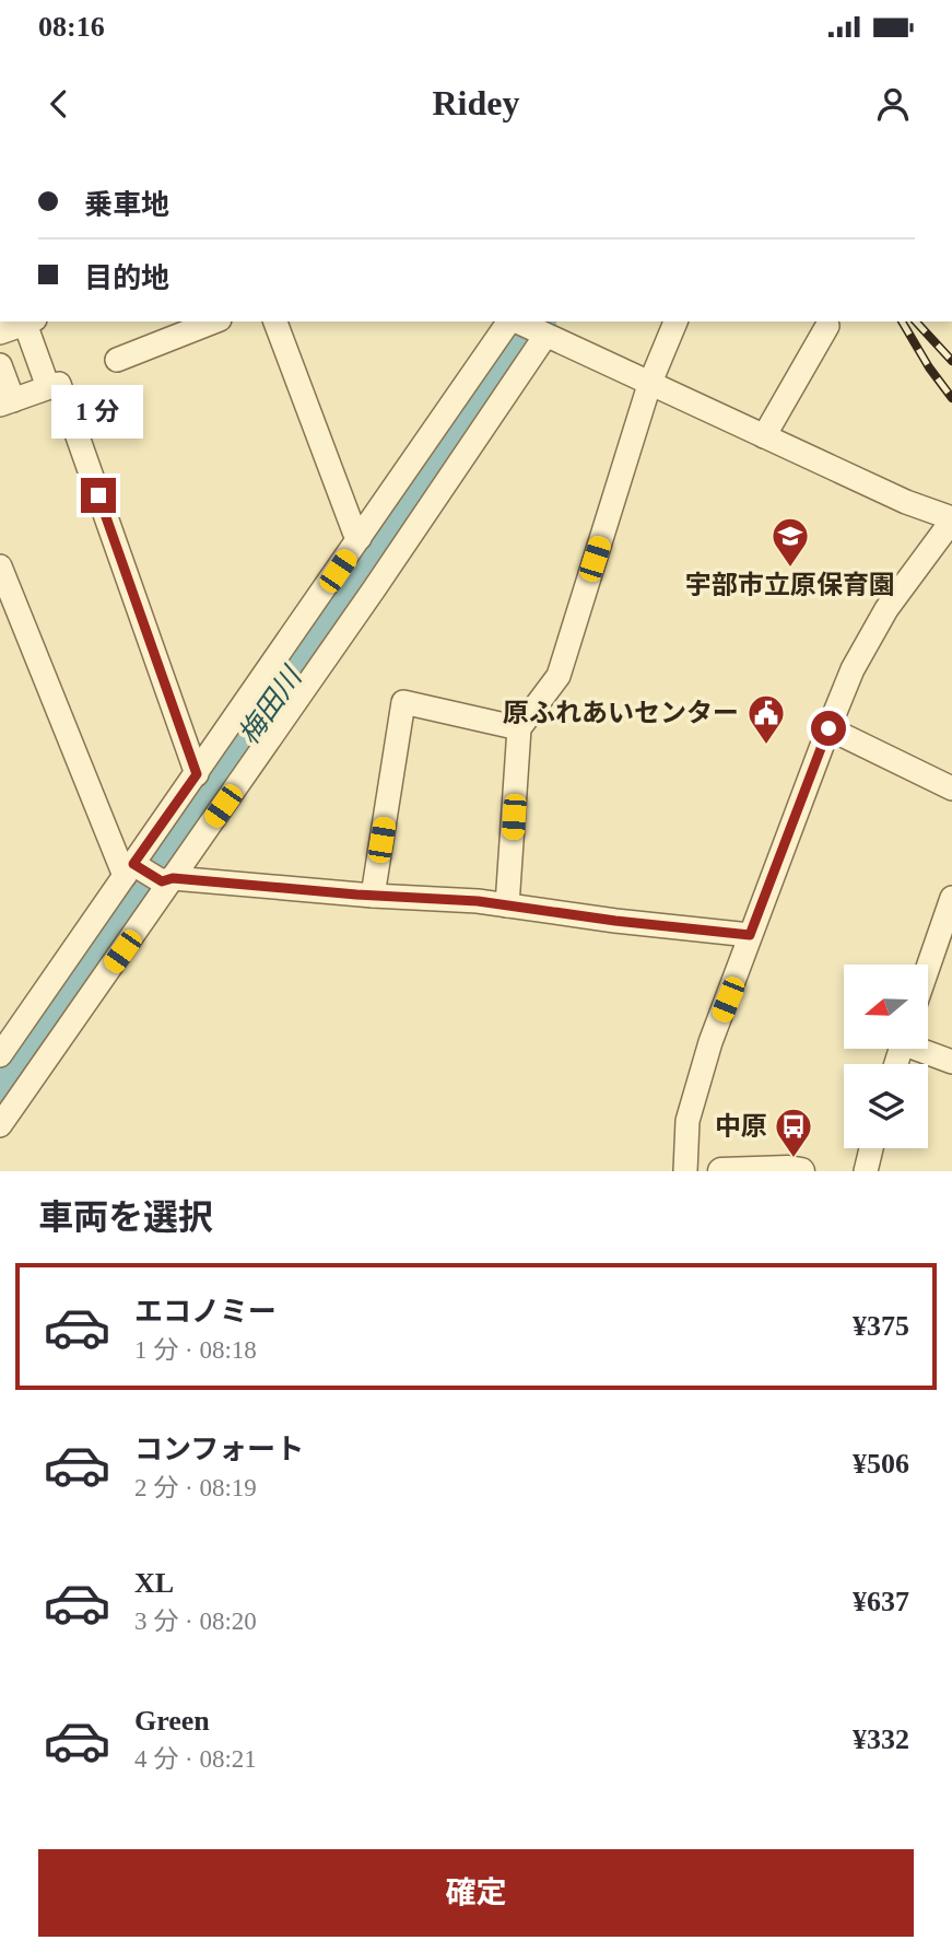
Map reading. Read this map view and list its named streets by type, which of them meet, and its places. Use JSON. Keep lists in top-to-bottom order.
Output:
{
  "water": ["梅田川"],
  "places": {
    "school or university": ["宇部市立原保育園"],
    "public building": ["原ふれあいセンター"],
    "bus stop": ["中原"]
  },
  "north": "left",
  "page": {
    "status": "08:16",
    "header": "Ridey",
    "banner": ["乗車地", "目的地"],
    "bubble": "1 分",
    "heading": "車両を選択",
    "list": [
      {
        "name": "エコノミー",
        "note": "1 分 · 08:18",
        "value": "¥375"
      },
      {
        "name": "コンフォート",
        "note": "2 分 · 08:19",
        "value": "¥506"
      },
      {
        "name": "XL",
        "note": "3 分 · 08:20",
        "value": "¥637"
      },
      {
        "name": "Green",
        "note": "4 分 · 08:21",
        "value": "¥332"
      }
    ],
    "buttons": "確定"
  }
}
